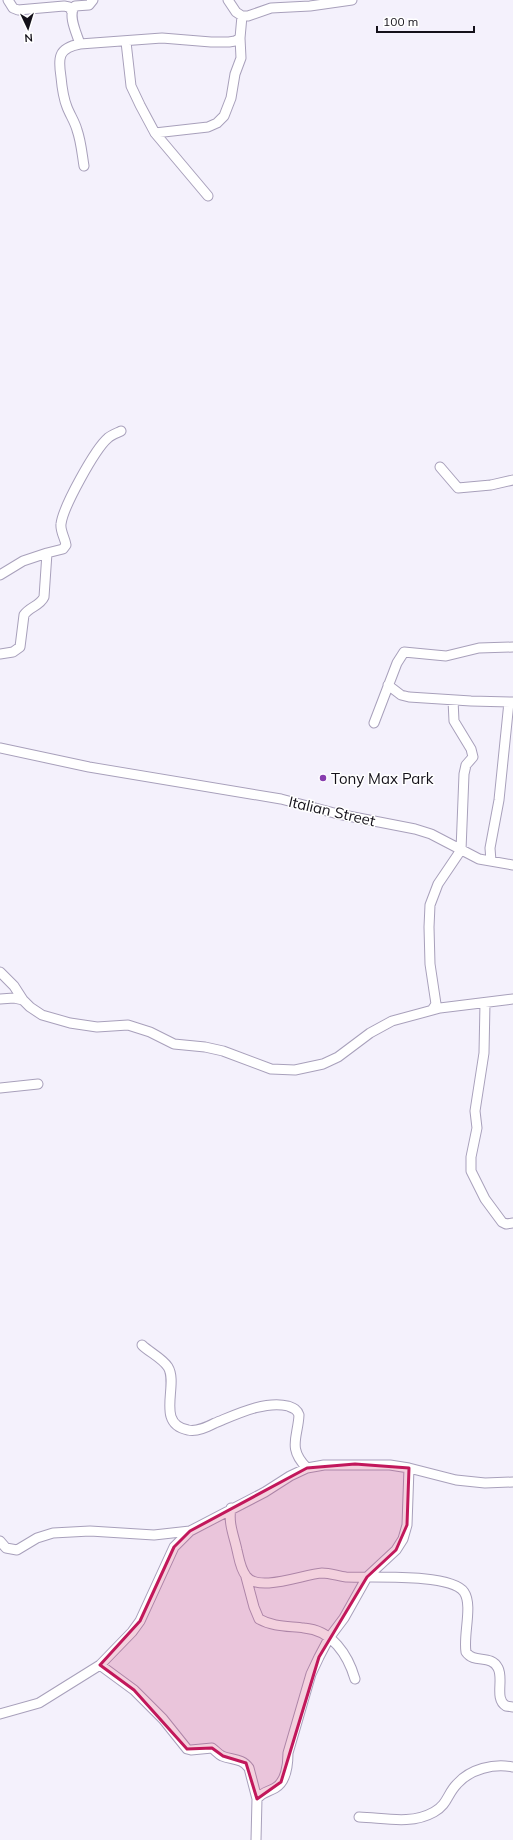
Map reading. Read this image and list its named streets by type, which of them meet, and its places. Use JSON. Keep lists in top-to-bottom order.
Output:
{
  "streets": {
    "street": ["Italian Street"]
  },
  "places": ["Tony Max Park"],
  "scale_bar": "100 m",
  "north": "bottom"
}
